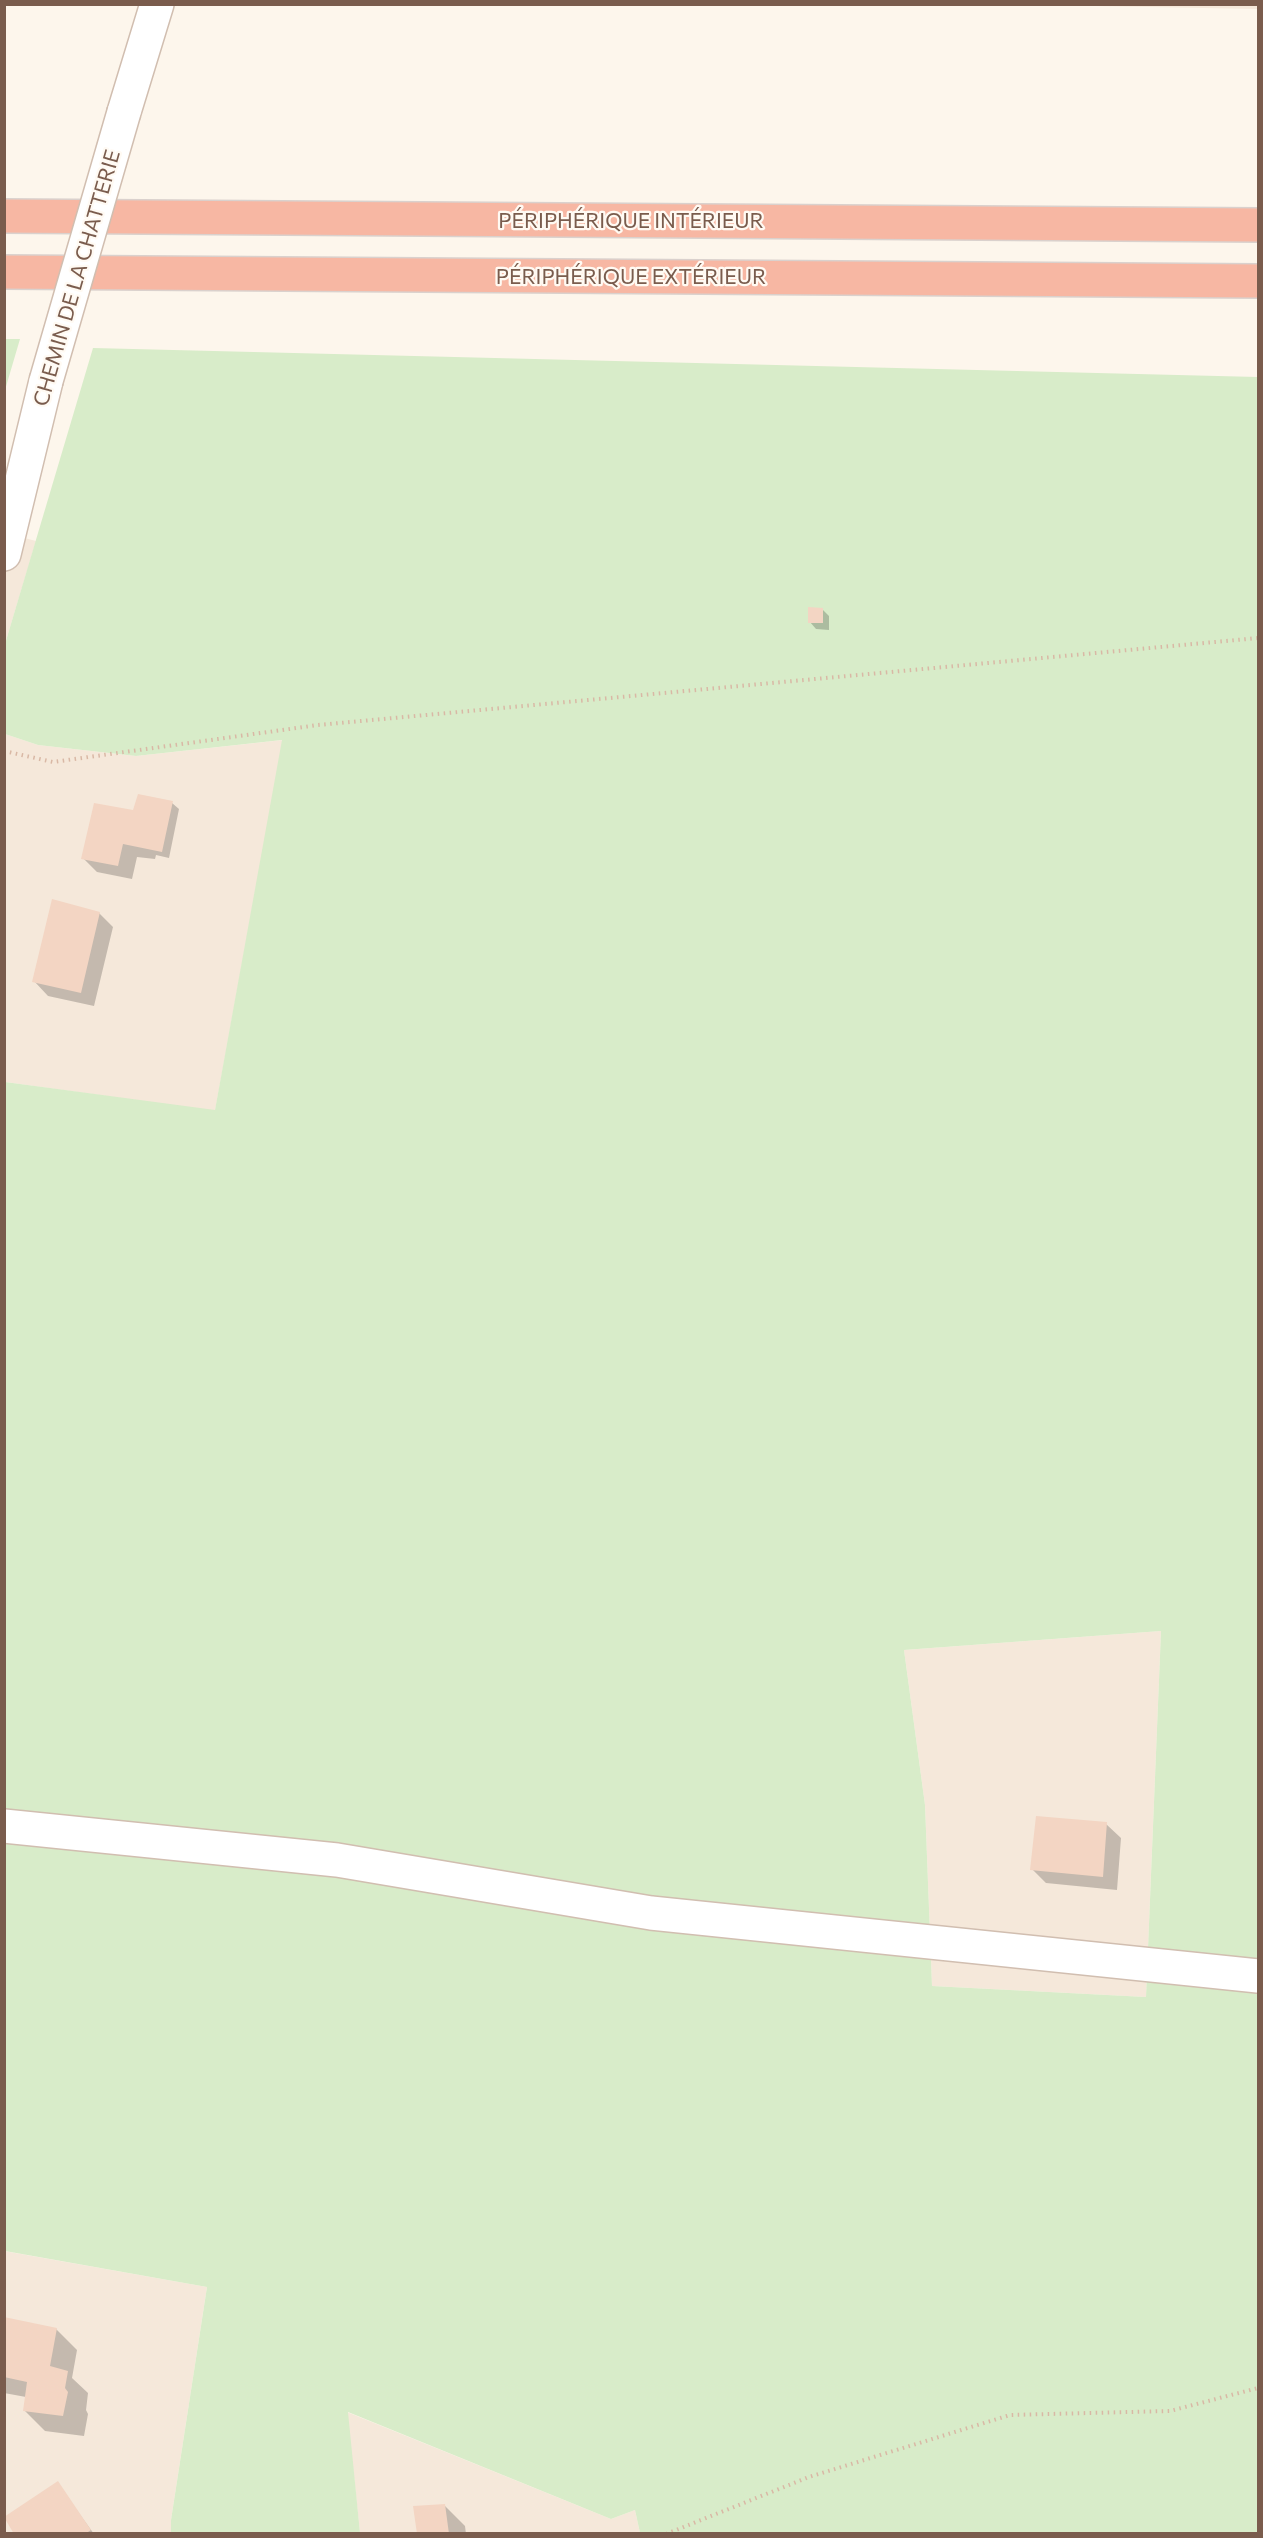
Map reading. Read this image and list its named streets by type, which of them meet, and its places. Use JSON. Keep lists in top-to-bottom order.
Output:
{
  "streets": {
    "highway": ["PÉRIPHÉRIQUE INTÉRIEUR", "PÉRIPHÉRIQUE EXTÉRIEUR"],
    "street": ["CHEMIN DE LA CHATTERIE"]
  }
}
